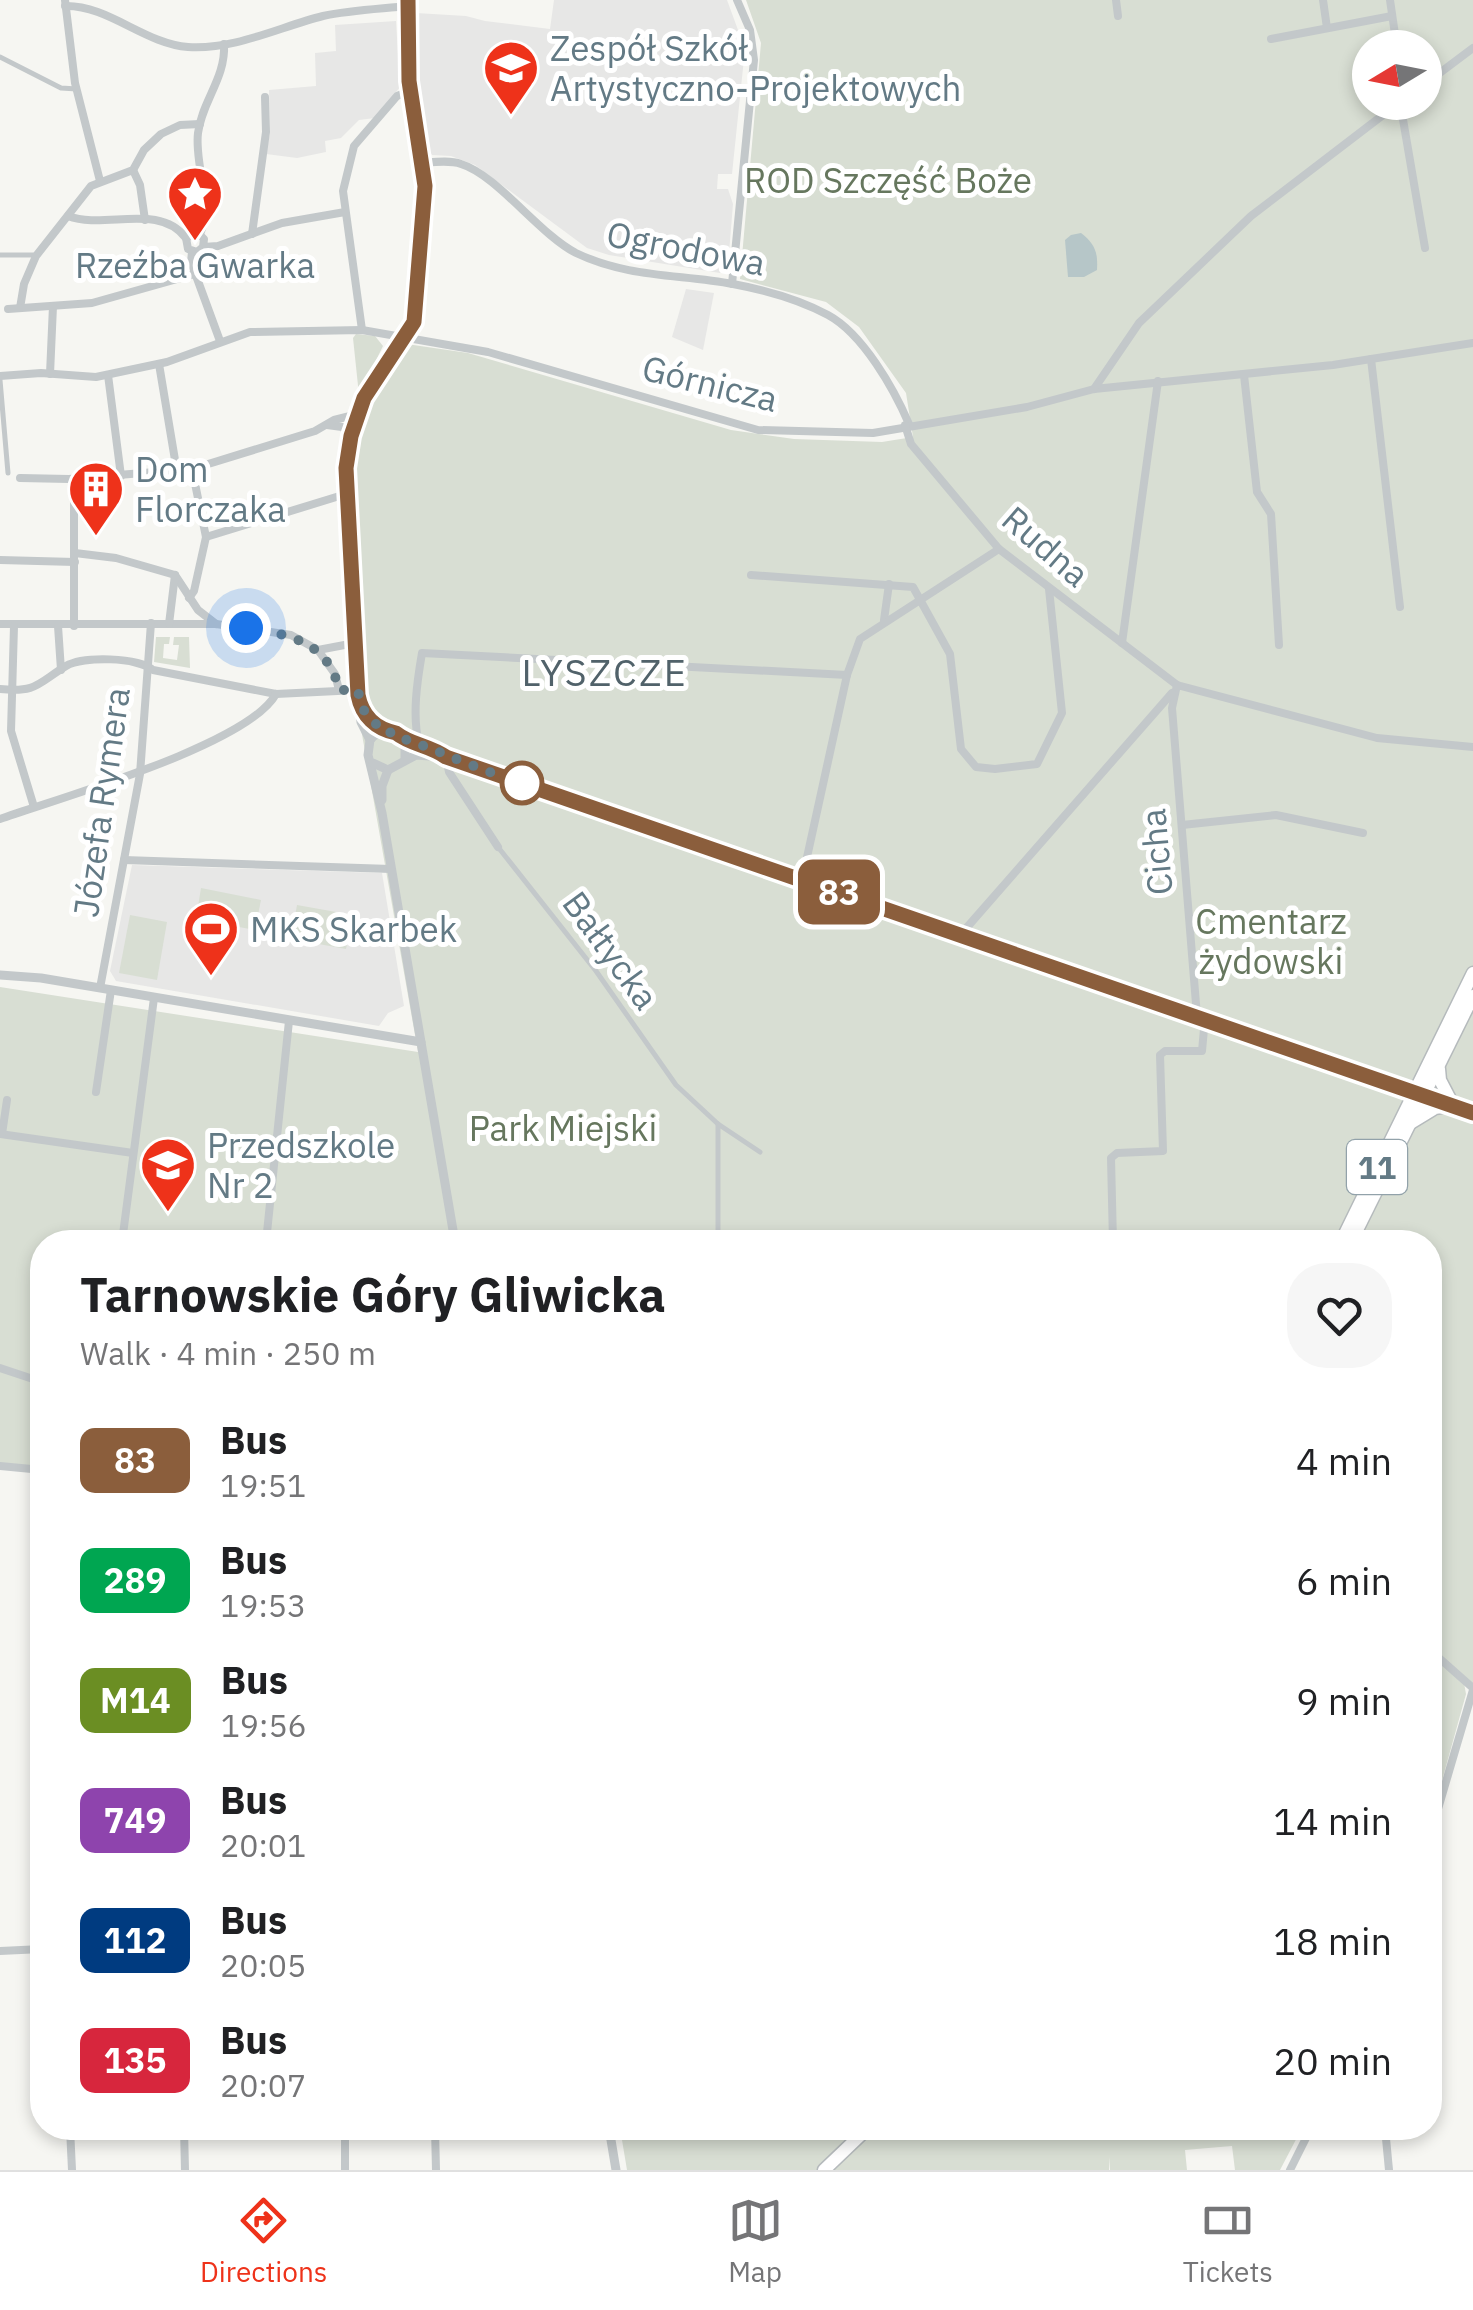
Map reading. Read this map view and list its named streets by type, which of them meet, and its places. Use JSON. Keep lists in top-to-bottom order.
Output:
{
  "streets": {
    "highway": ["11"],
    "street": [
      "Ogrodowa",
      "Górnicza",
      "Rudna",
      "Józefa Rymera",
      "Cicha",
      "Bałtycka"
    ]
  },
  "crossings": [
    ["Ogrodowa", "Górnicza"],
    ["Ogrodowa", "Rudna"],
    ["Górnicza", "Rudna"],
    ["Rudna", "Cicha"]
  ],
  "districts": ["LYSZCZE"],
  "parks": ["ROD Szczęść Boże", "Cmentarz żydowski", "Park Miejski"],
  "places": {
    "school or university": ["Zespół Szkół Artystyczno-Projektowych", "Przedszkole Nr 2"],
    "place": ["Rzeźba Gwarka"],
    "building": ["Dom Florczaka"],
    "sports": ["MKS Skarbek"]
  },
  "lines": ["bus line 83"],
  "north": "left",
  "page": {
    "on_map": "83",
    "heading": ["Tarnowskie Góry Gliwicka", "Walk · 4 min · 250 m"],
    "list": [
      {
        "mark": "83",
        "name": "Bus",
        "note": "19:51",
        "value": "4 min"
      },
      {
        "mark": "289",
        "name": "Bus",
        "note": "19:53",
        "value": "6 min"
      },
      {
        "mark": "M14",
        "name": "Bus",
        "note": "19:56",
        "value": "9 min"
      },
      {
        "mark": "749",
        "name": "Bus",
        "note": "20:01",
        "value": "14 min"
      },
      {
        "mark": "112",
        "name": "Bus",
        "note": "20:05",
        "value": "18 min"
      },
      {
        "mark": "135",
        "name": "Bus",
        "note": "20:07",
        "value": "20 min"
      }
    ],
    "tabs": ["Directions", "Map", "Tickets"]
  }
}
